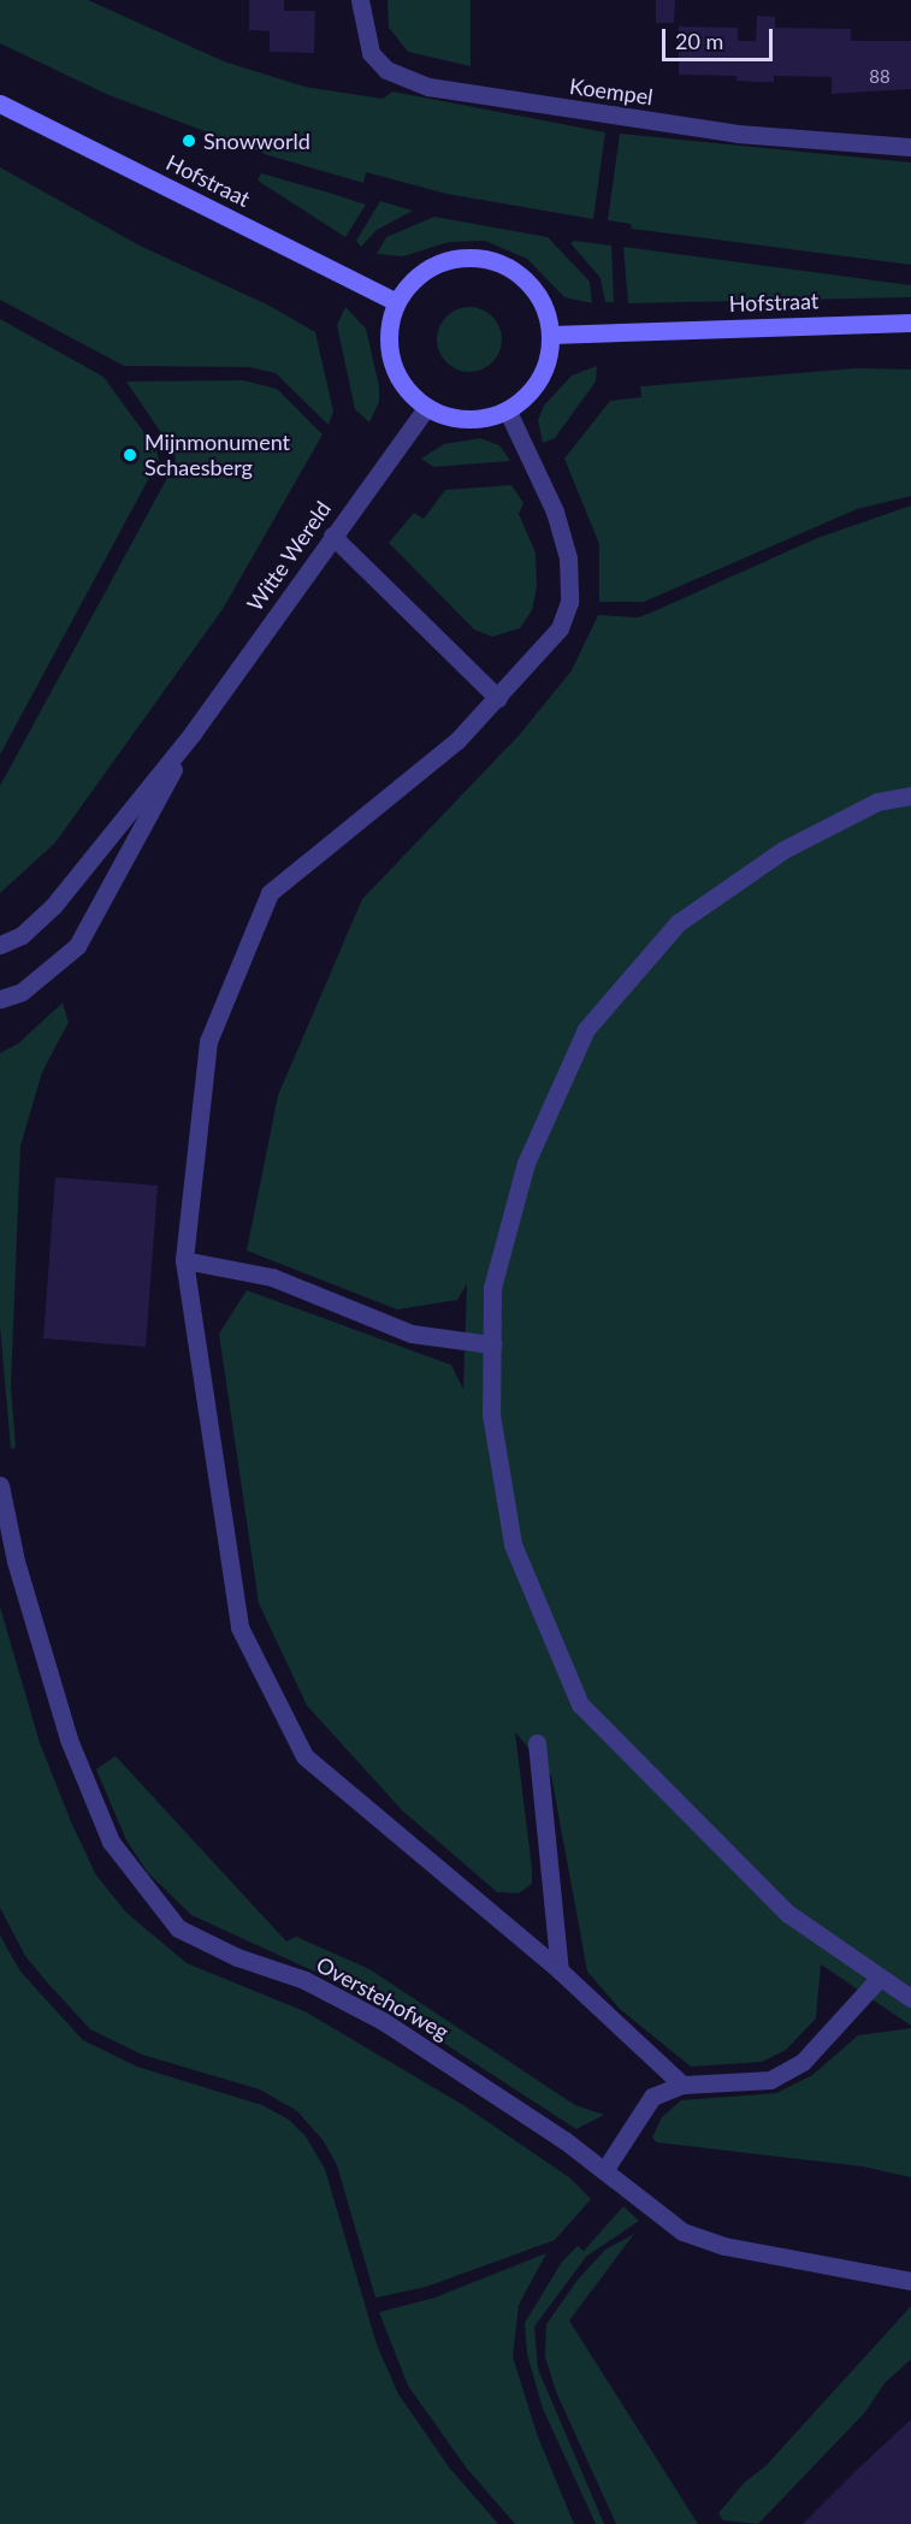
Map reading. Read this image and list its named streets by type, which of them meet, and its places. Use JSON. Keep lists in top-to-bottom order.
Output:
{
  "streets": {
    "main road": ["Hofstraat"],
    "street": ["Koempel", "Witte Wereld", "Overstehofweg"]
  },
  "crossings": [
    ["Hofstraat", "Witte Wereld"]
  ],
  "places": ["Snowworld", "Mijnmonument Schaesberg"],
  "house_numbers": ["88"],
  "scale_bar": "20 m"
}
